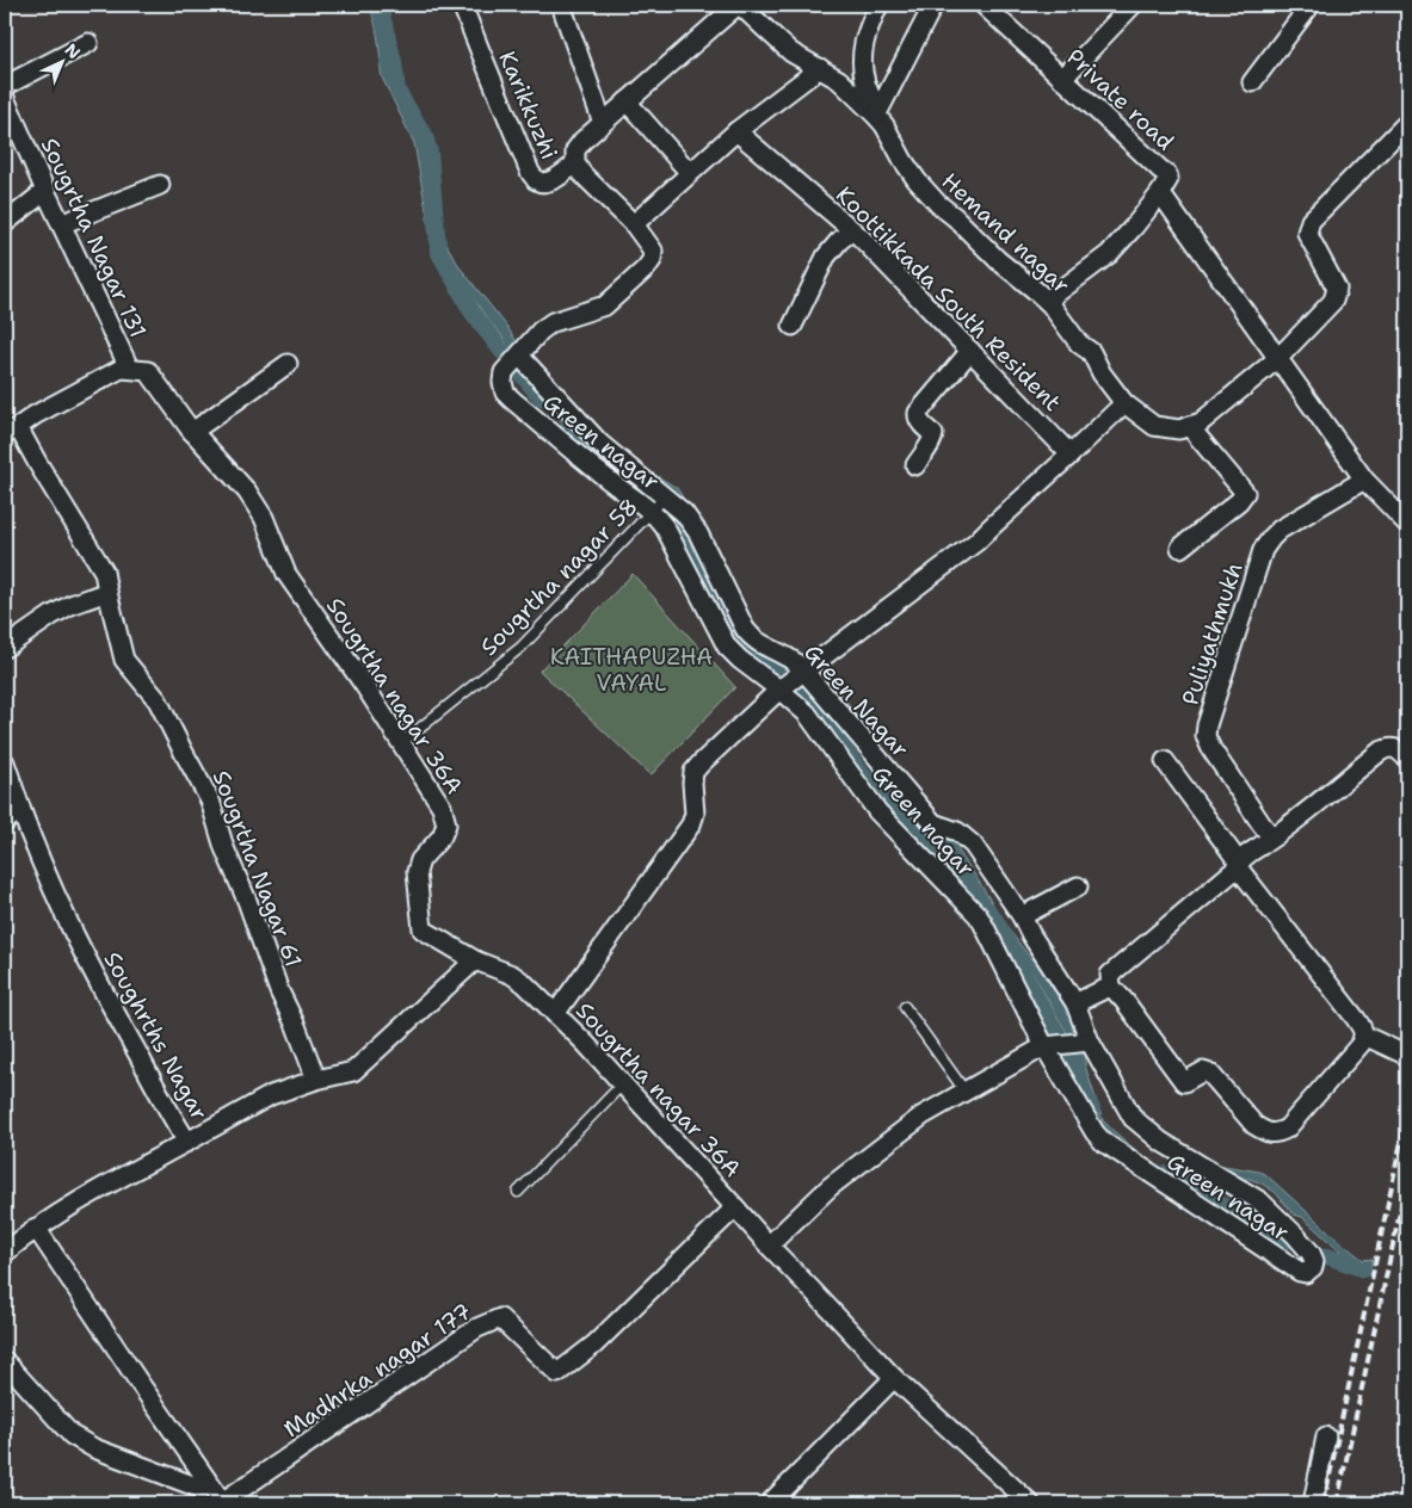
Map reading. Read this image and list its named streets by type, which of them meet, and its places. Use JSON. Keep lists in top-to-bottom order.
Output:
{
  "streets": {
    "street": [
      "Private road",
      "Karikkuzhi",
      "Hemand nagar",
      "Sougrtha Nagar 131",
      "Koottikkada South Resident",
      "Green nagar",
      "Puliyathmukh",
      "Sougrtha nagar 36A",
      "Green Nagar",
      "Sougrtha Nagar 61",
      "Soughrths Nagar",
      "Madhrka nagar 177"
    ],
    "lane": ["Sougrtha nagar 58"]
  },
  "crossings": [
    ["Karikkuzhi", "Green nagar"],
    ["Sougrtha Nagar 131", "Sougrtha nagar 36A"],
    ["Sougrtha Nagar 131", "Sougrtha Nagar 61"],
    ["Green nagar", "Sougrtha nagar 58"],
    ["Green nagar", "Green Nagar"],
    ["Sougrtha nagar 58", "Sougrtha nagar 36A"],
    ["Sougrtha nagar 36A", "Madhrka nagar 177"]
  ],
  "parks": ["KAITHAPUZHA VAYAL"],
  "north": "top right"
}
